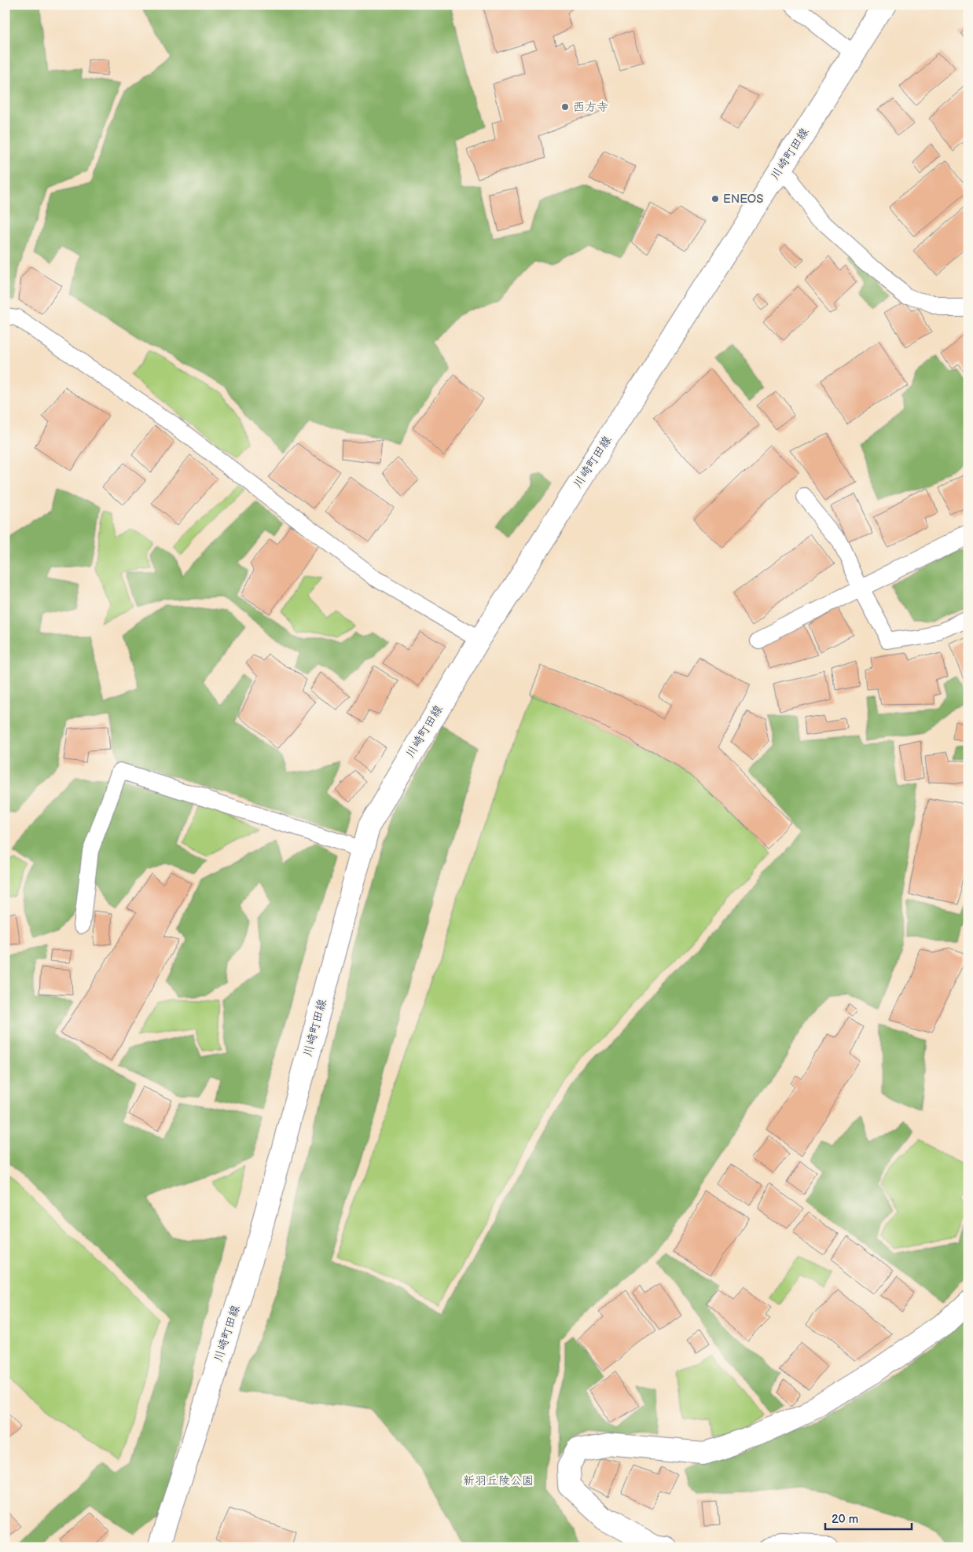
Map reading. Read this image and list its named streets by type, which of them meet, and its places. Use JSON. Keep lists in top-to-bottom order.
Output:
{
  "streets": {
    "main road": ["川崎町田線"]
  },
  "parks": ["新羽丘陵公園"],
  "places": ["西方寺", "ENEOS"],
  "scale_bar": "20 m"
}
